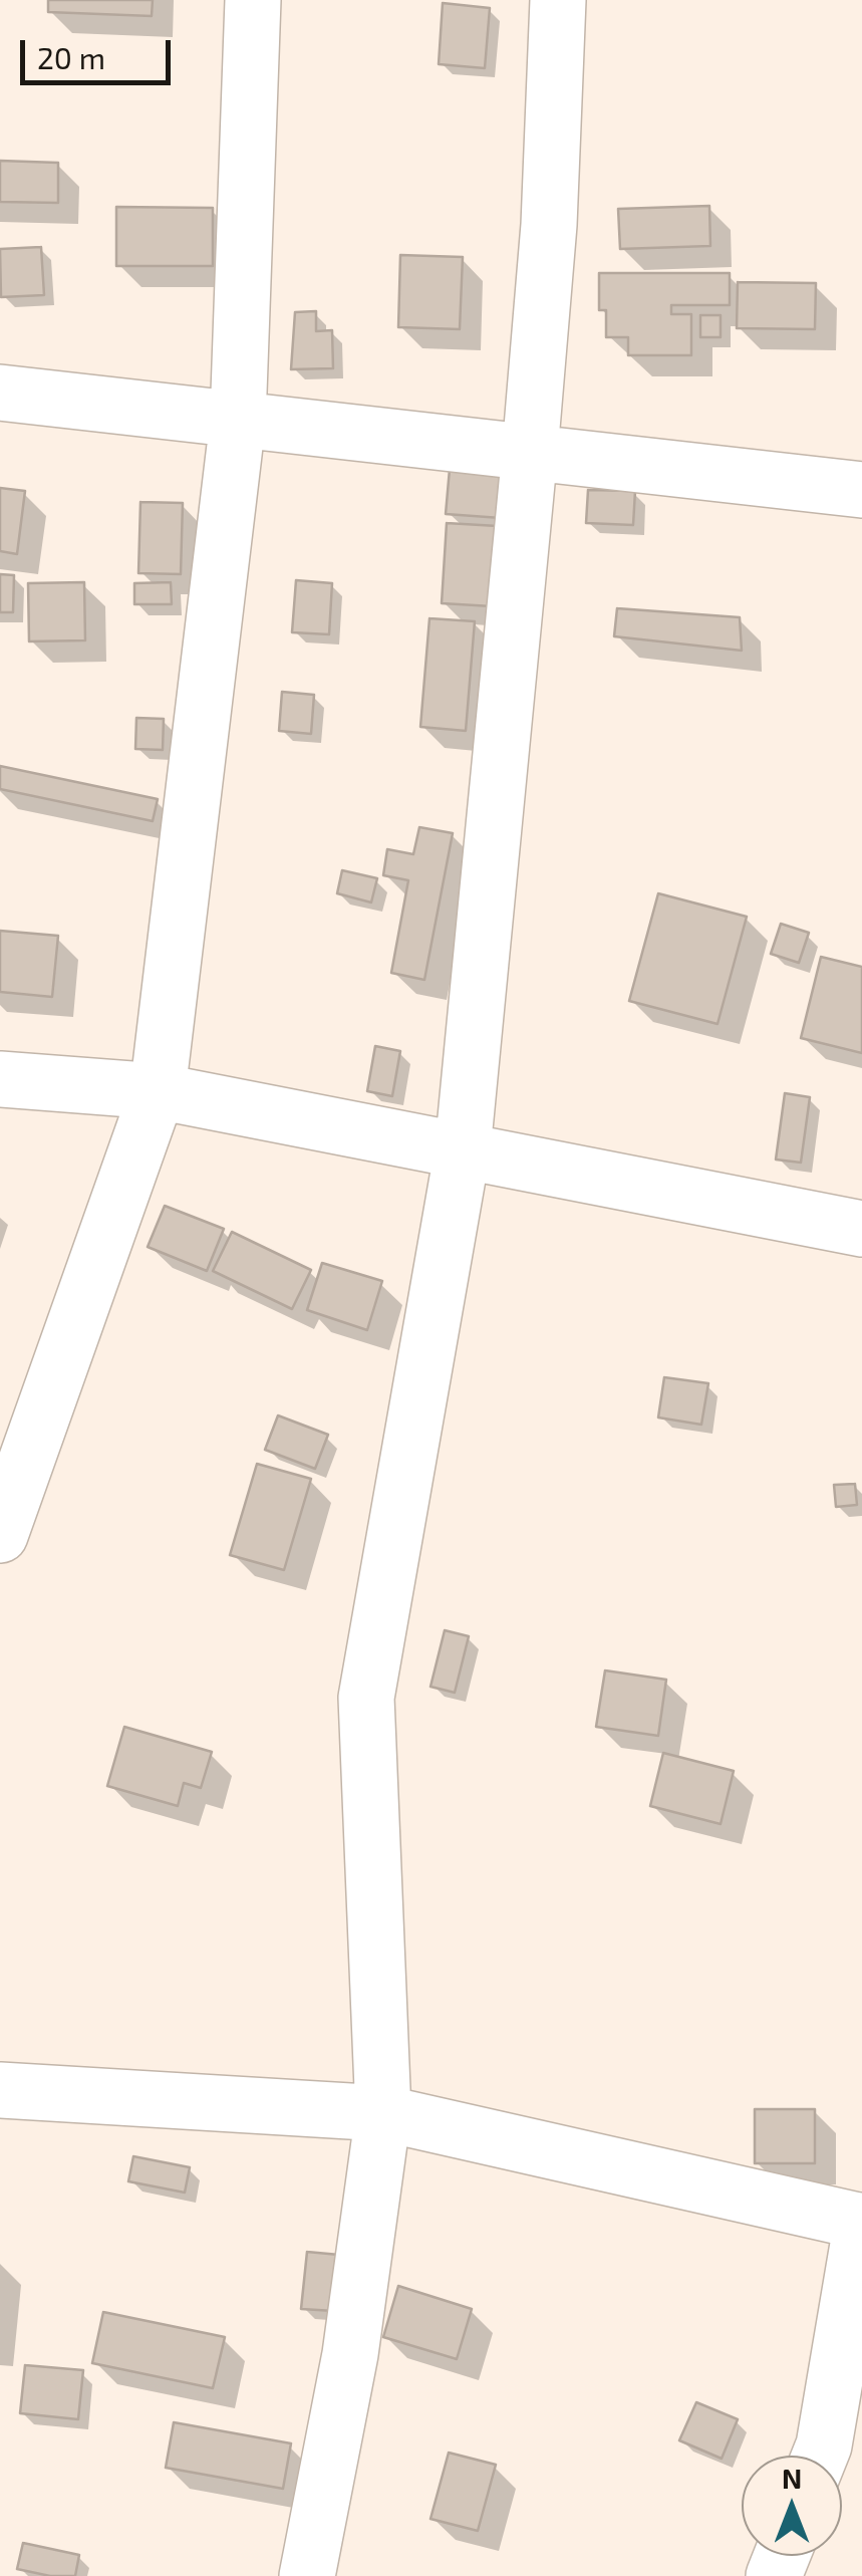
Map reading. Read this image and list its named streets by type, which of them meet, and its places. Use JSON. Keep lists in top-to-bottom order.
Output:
{
  "scale_bar": "20 m",
  "north": "top"
}
